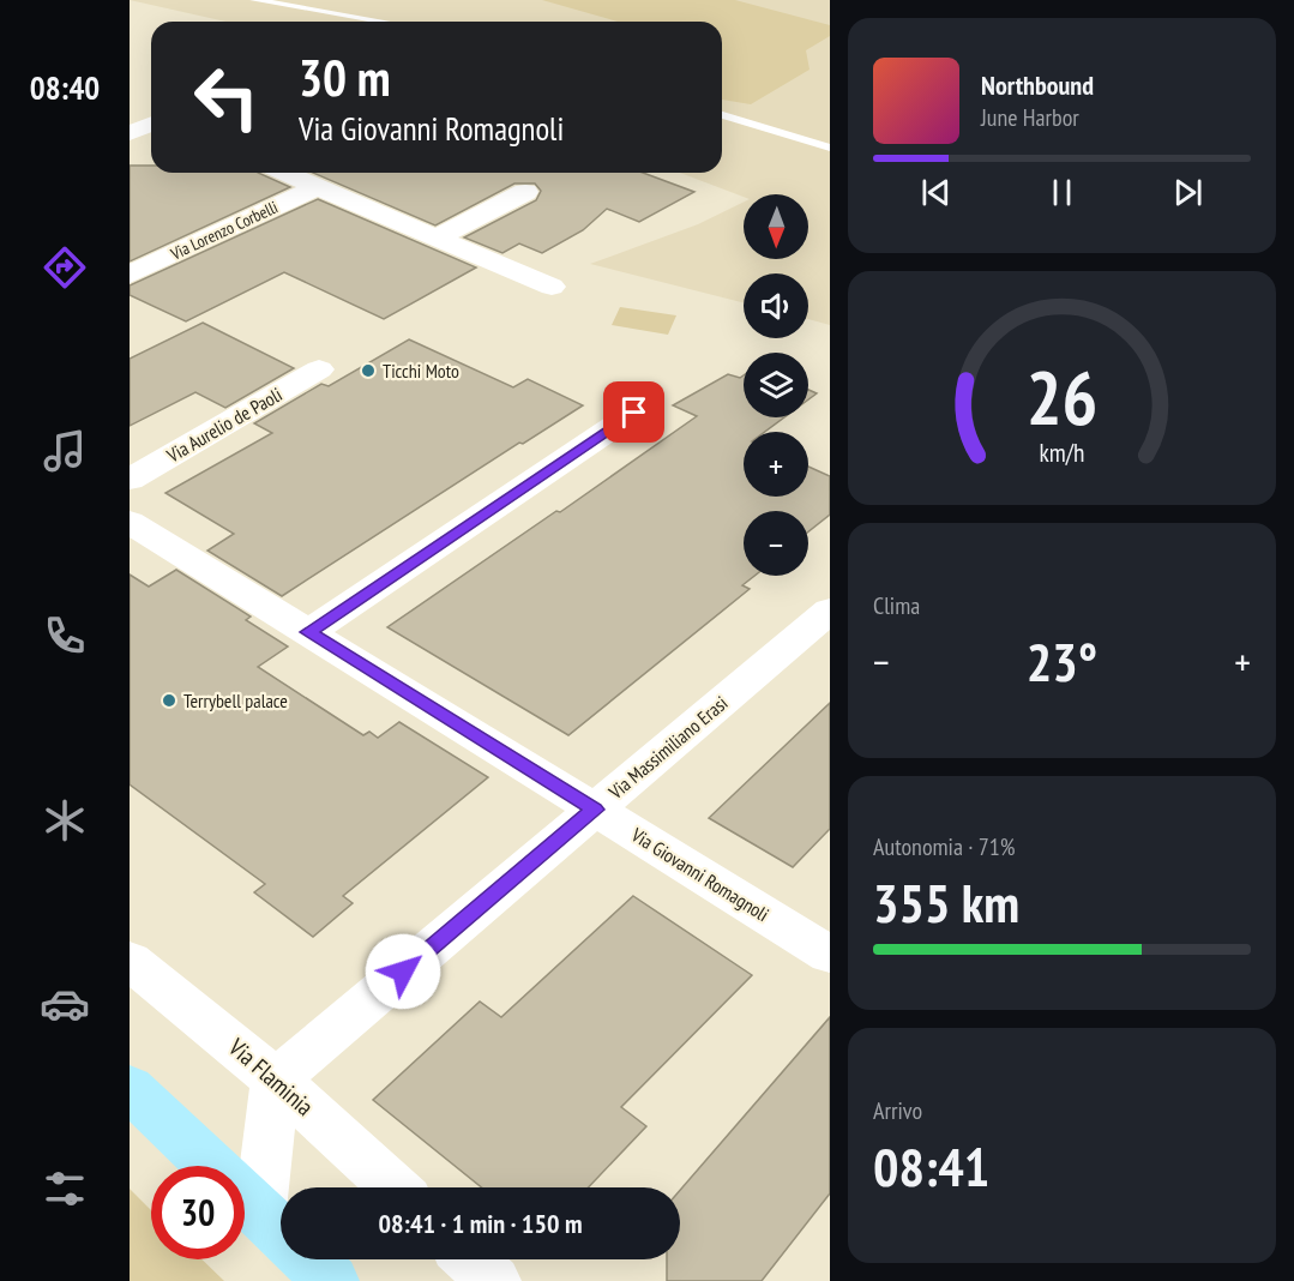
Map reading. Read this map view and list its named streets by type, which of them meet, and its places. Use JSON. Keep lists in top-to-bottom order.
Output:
{
  "streets": {
    "street": [
      "Via Lorenzo Corbelli",
      "Via Aurelio de Paoli",
      "Via Massimiliano Erasi",
      "Via Giovanni Romagnoli",
      "Via Flaminia"
    ]
  },
  "crossings": [
    ["Via Massimiliano Erasi", "Via Giovanni Romagnoli"],
    ["Via Massimiliano Erasi", "Via Flaminia"]
  ],
  "places": ["Ticchi Moto", "Terrybell palace"],
  "north": "bottom",
  "page": {
    "tabs": "08:40",
    "turn": ["30 m", "Via Giovanni Romagnoli"],
    "song": ["Northbound", "June Harbor"],
    "map_buttons": ["+", "−"],
    "tile": [
      "Clima",
      ["Autonomia · 71%", "355 km"],
      ["Arrivo", "08:41"]
    ],
    "heat": ["−", "23°", "+"],
    "limit": "30",
    "trip": "08:41 · 1 min · 150 m",
    "gauge": ["26", "km/h"]
  }
}
